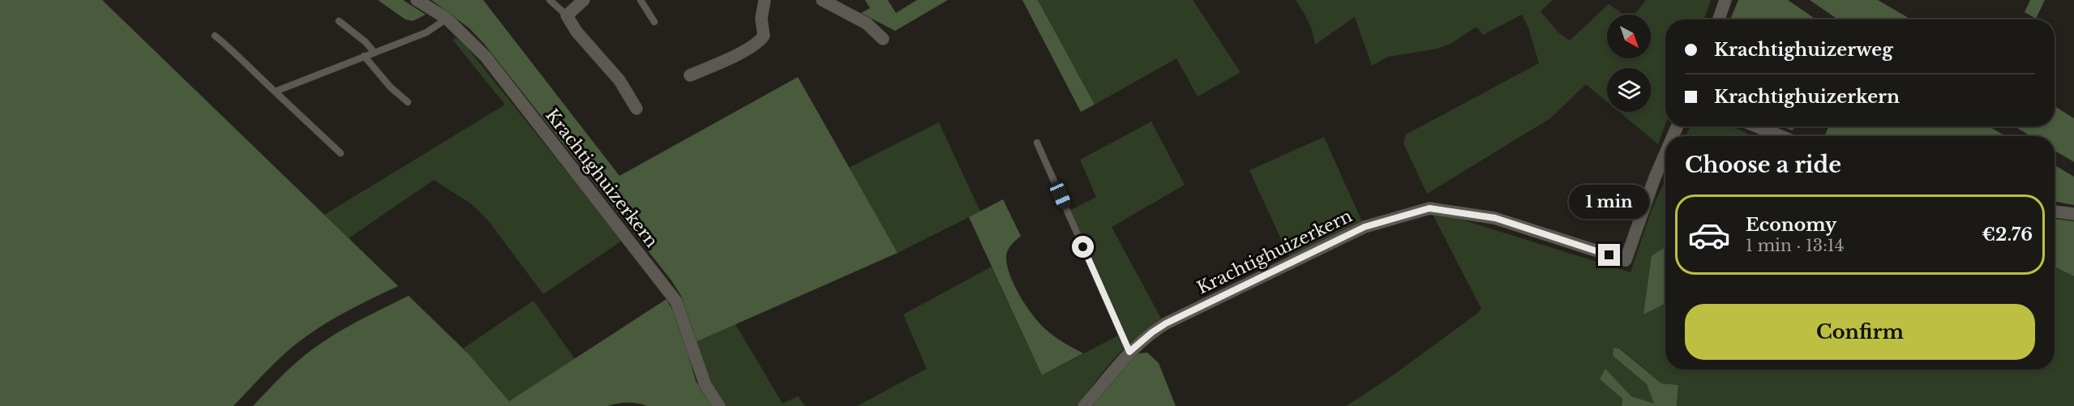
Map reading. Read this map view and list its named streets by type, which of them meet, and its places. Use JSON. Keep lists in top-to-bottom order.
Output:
{
  "streets": {
    "street": ["Krachtighuizerkern"]
  },
  "north": "bottom right",
  "page": {
    "banner": ["Krachtighuizerweg", "Krachtighuizerkern"],
    "heading": "Choose a ride",
    "bubble": "1 min",
    "list": [
      {
        "name": "Economy",
        "note": "1 min · 13:14",
        "value": "€2.76"
      }
    ],
    "buttons": "Confirm"
  }
}
